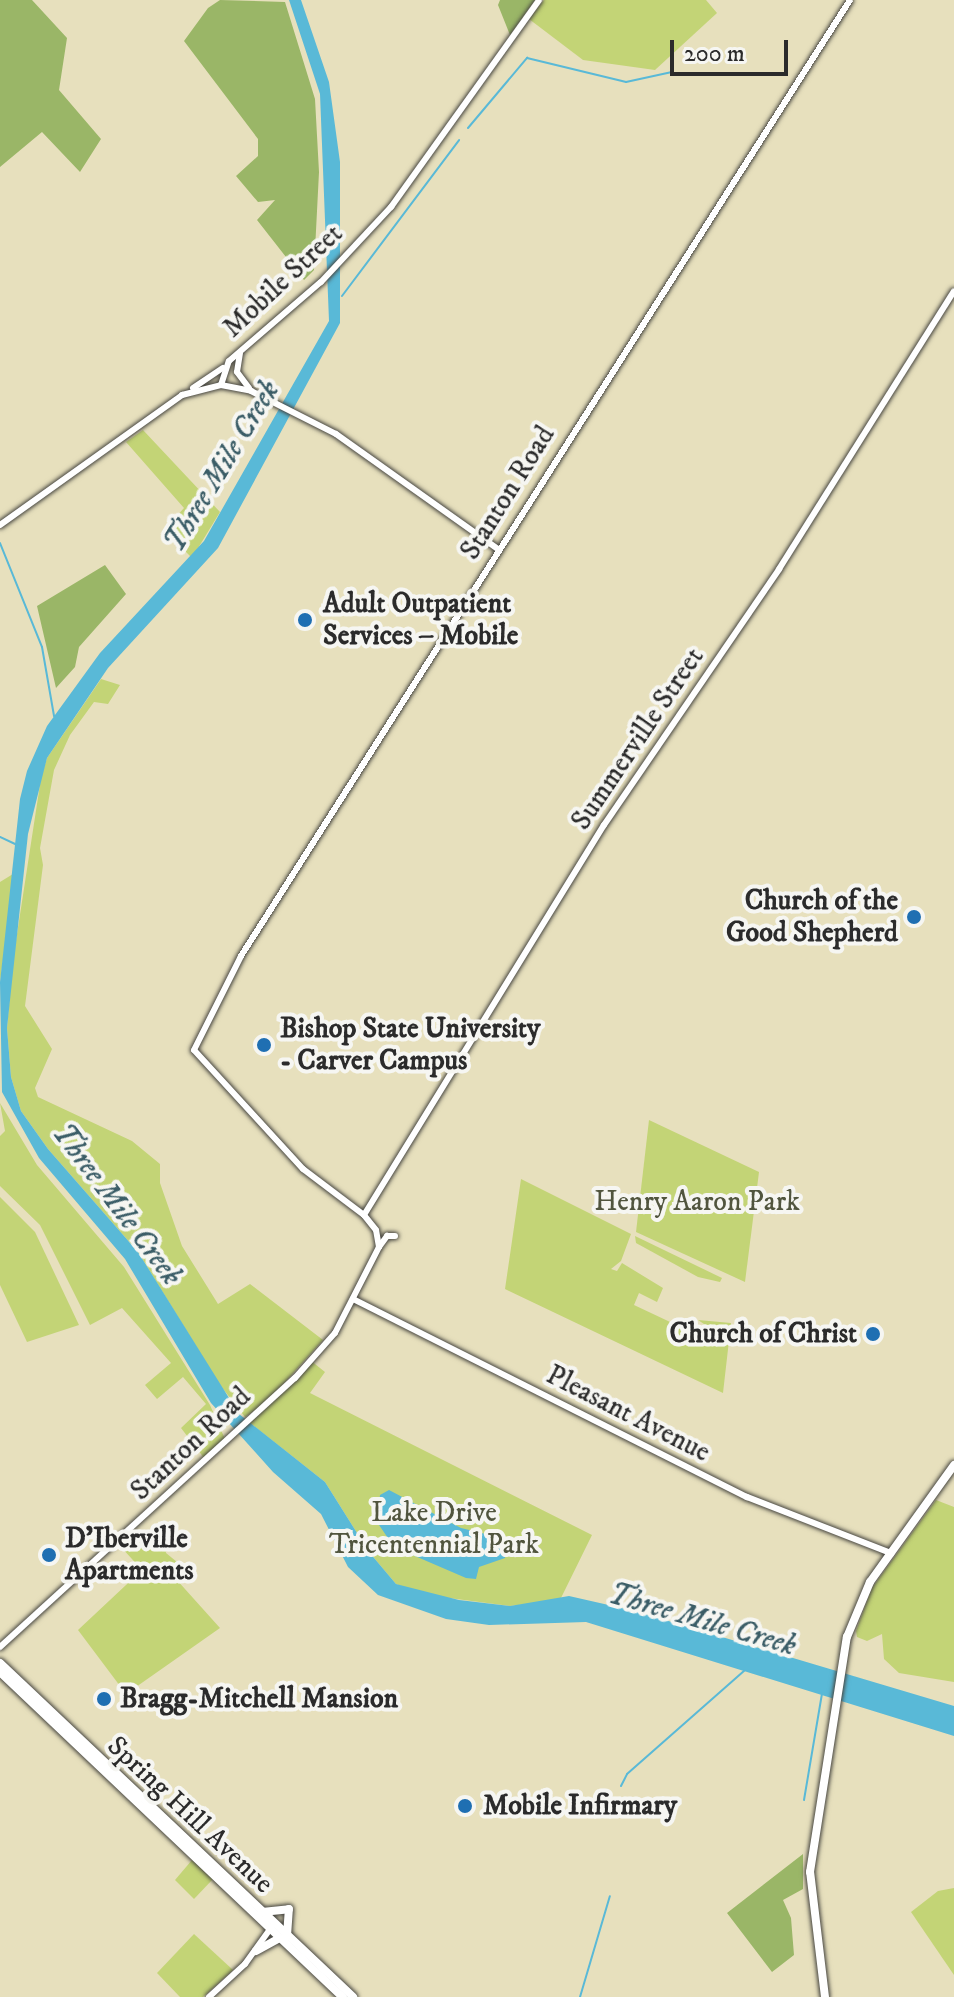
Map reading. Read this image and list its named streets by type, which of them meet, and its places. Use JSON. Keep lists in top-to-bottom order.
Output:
{
  "streets": {
    "main road": ["Spring Hill Avenue"],
    "street": [
      "Mobile Street",
      "Stanton Road",
      "Summerville Street",
      "Pleasant Avenue"
    ]
  },
  "crossings": [
    ["Stanton Road", "Summerville Street"],
    ["Stanton Road", "Pleasant Avenue"]
  ],
  "water": ["Three Mile Creek"],
  "parks": ["Henry Aaron Park", "Lake Drive Tricentennial Park"],
  "places": [
    "Adult Outpatient Services – Mobile",
    "Church of the Good Shepherd",
    "Bishop State University - Carver Campus",
    "Church of Christ",
    "D'Iberville Apartments",
    "Bragg-Mitchell Mansion",
    "Mobile Infirmary"
  ],
  "scale_bar": "200 m"
}
